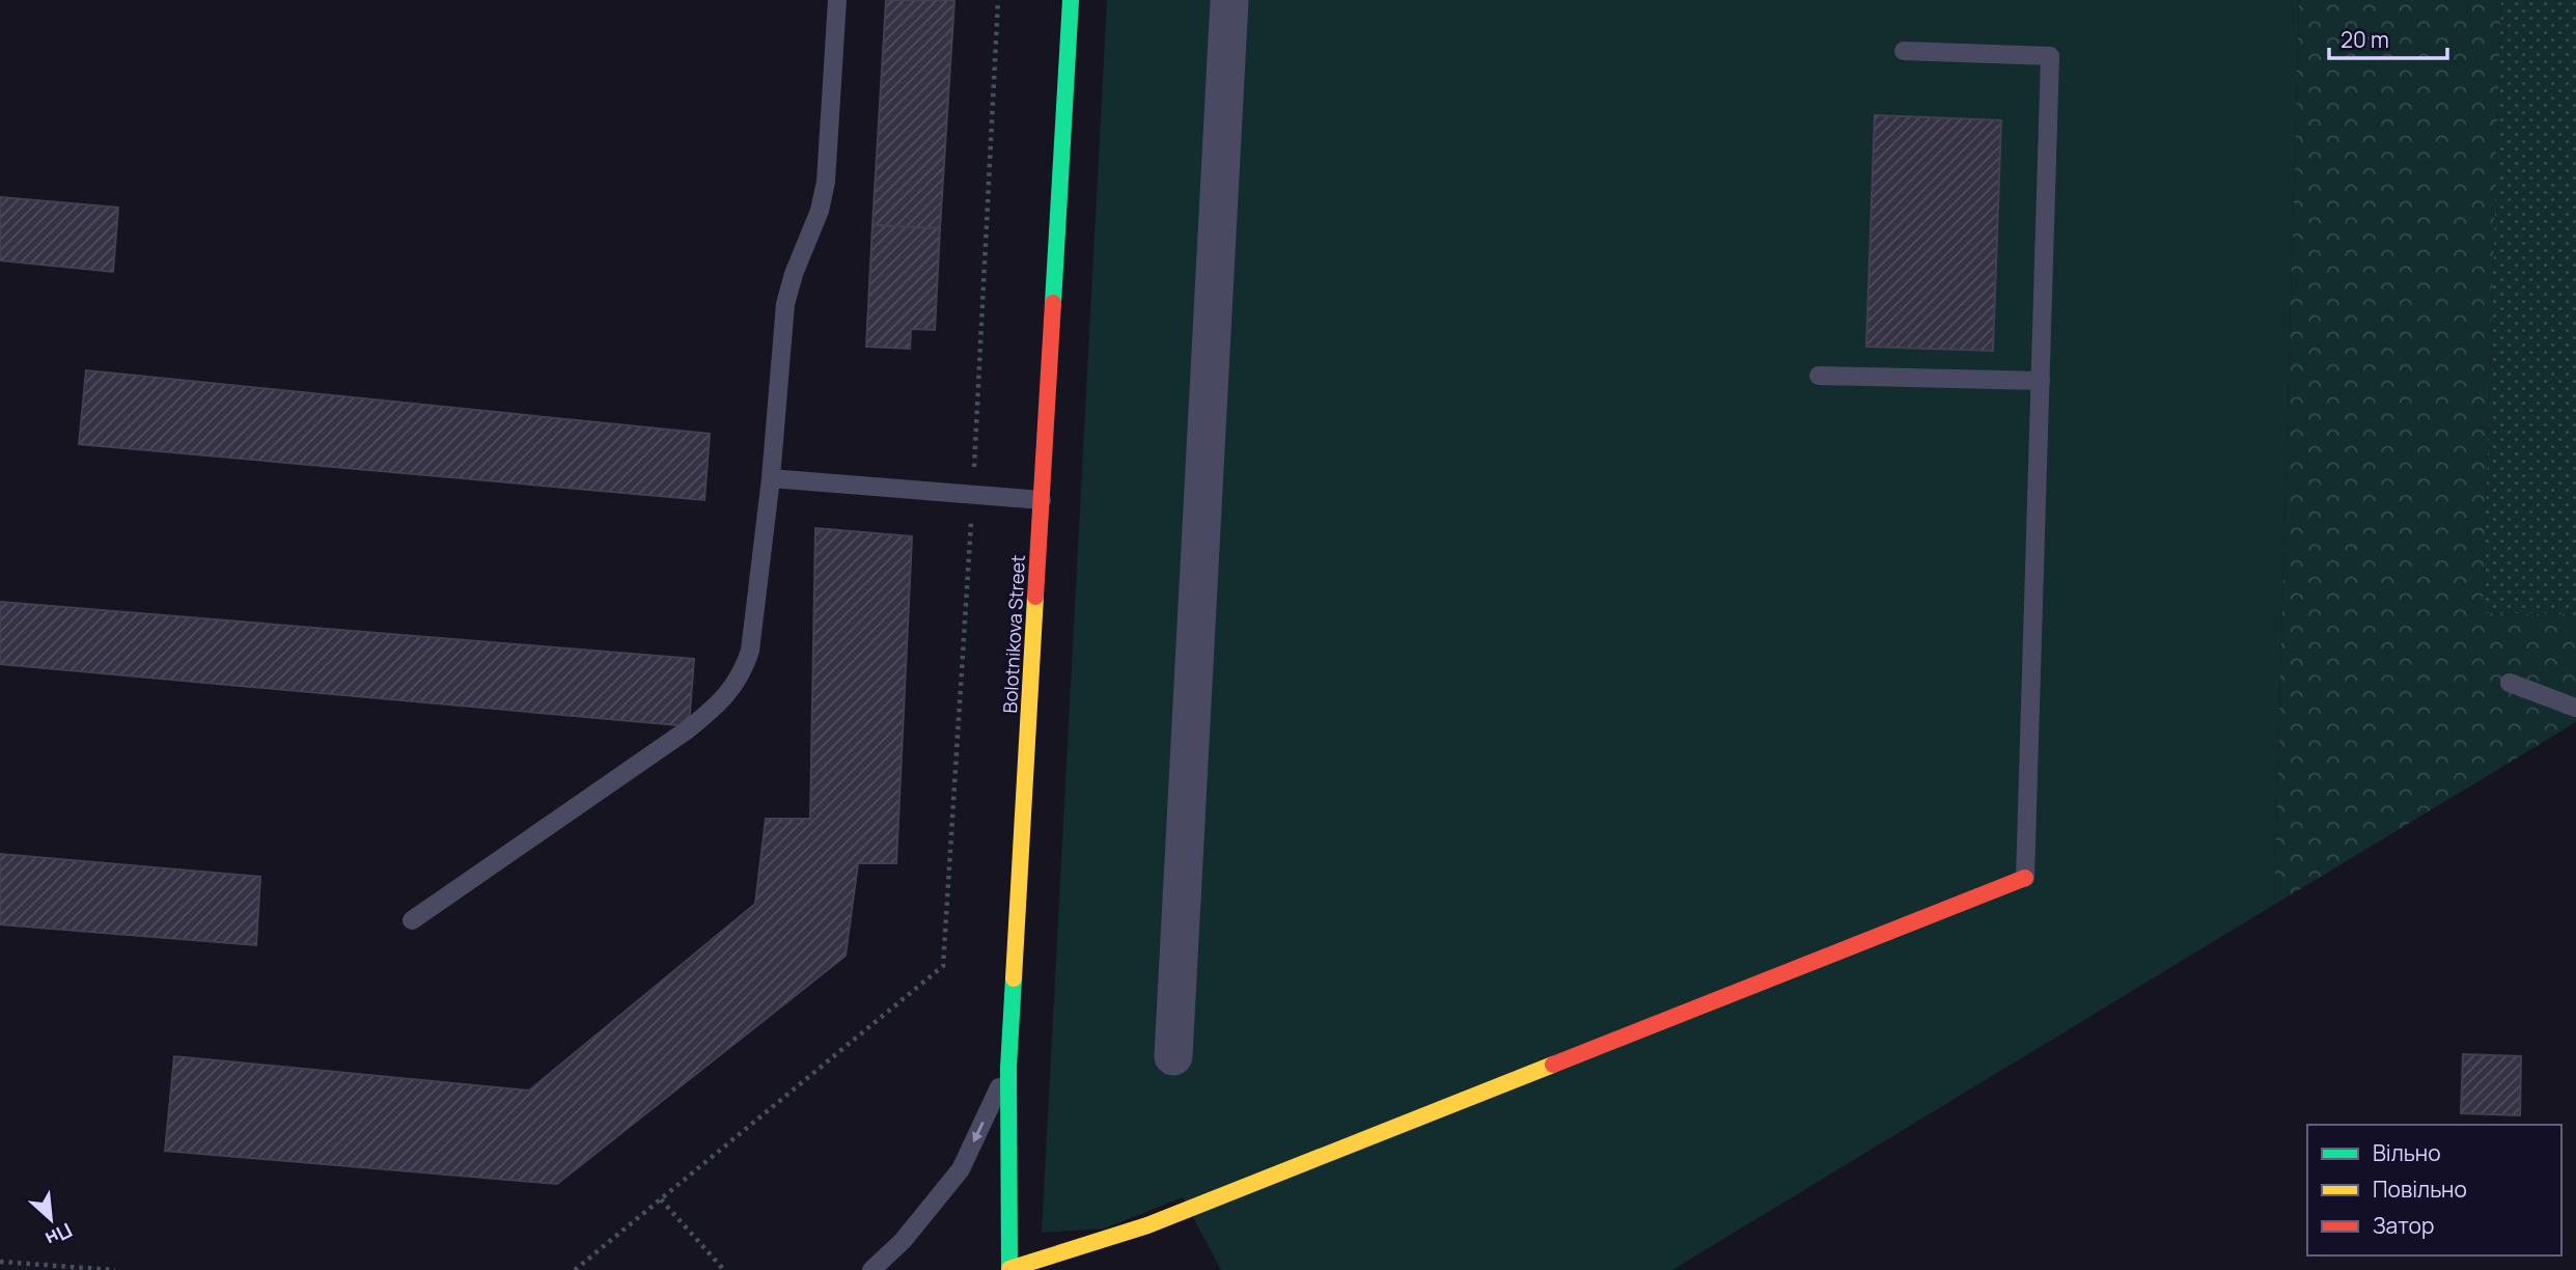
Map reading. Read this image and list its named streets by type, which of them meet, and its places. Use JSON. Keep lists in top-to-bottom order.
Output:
{
  "streets": {
    "main road": ["Bolotnikova Street"]
  },
  "legend": ["Вільно", "Повільно", "Затор"],
  "scale_bar": "20 m",
  "north": "bottom right"
}
